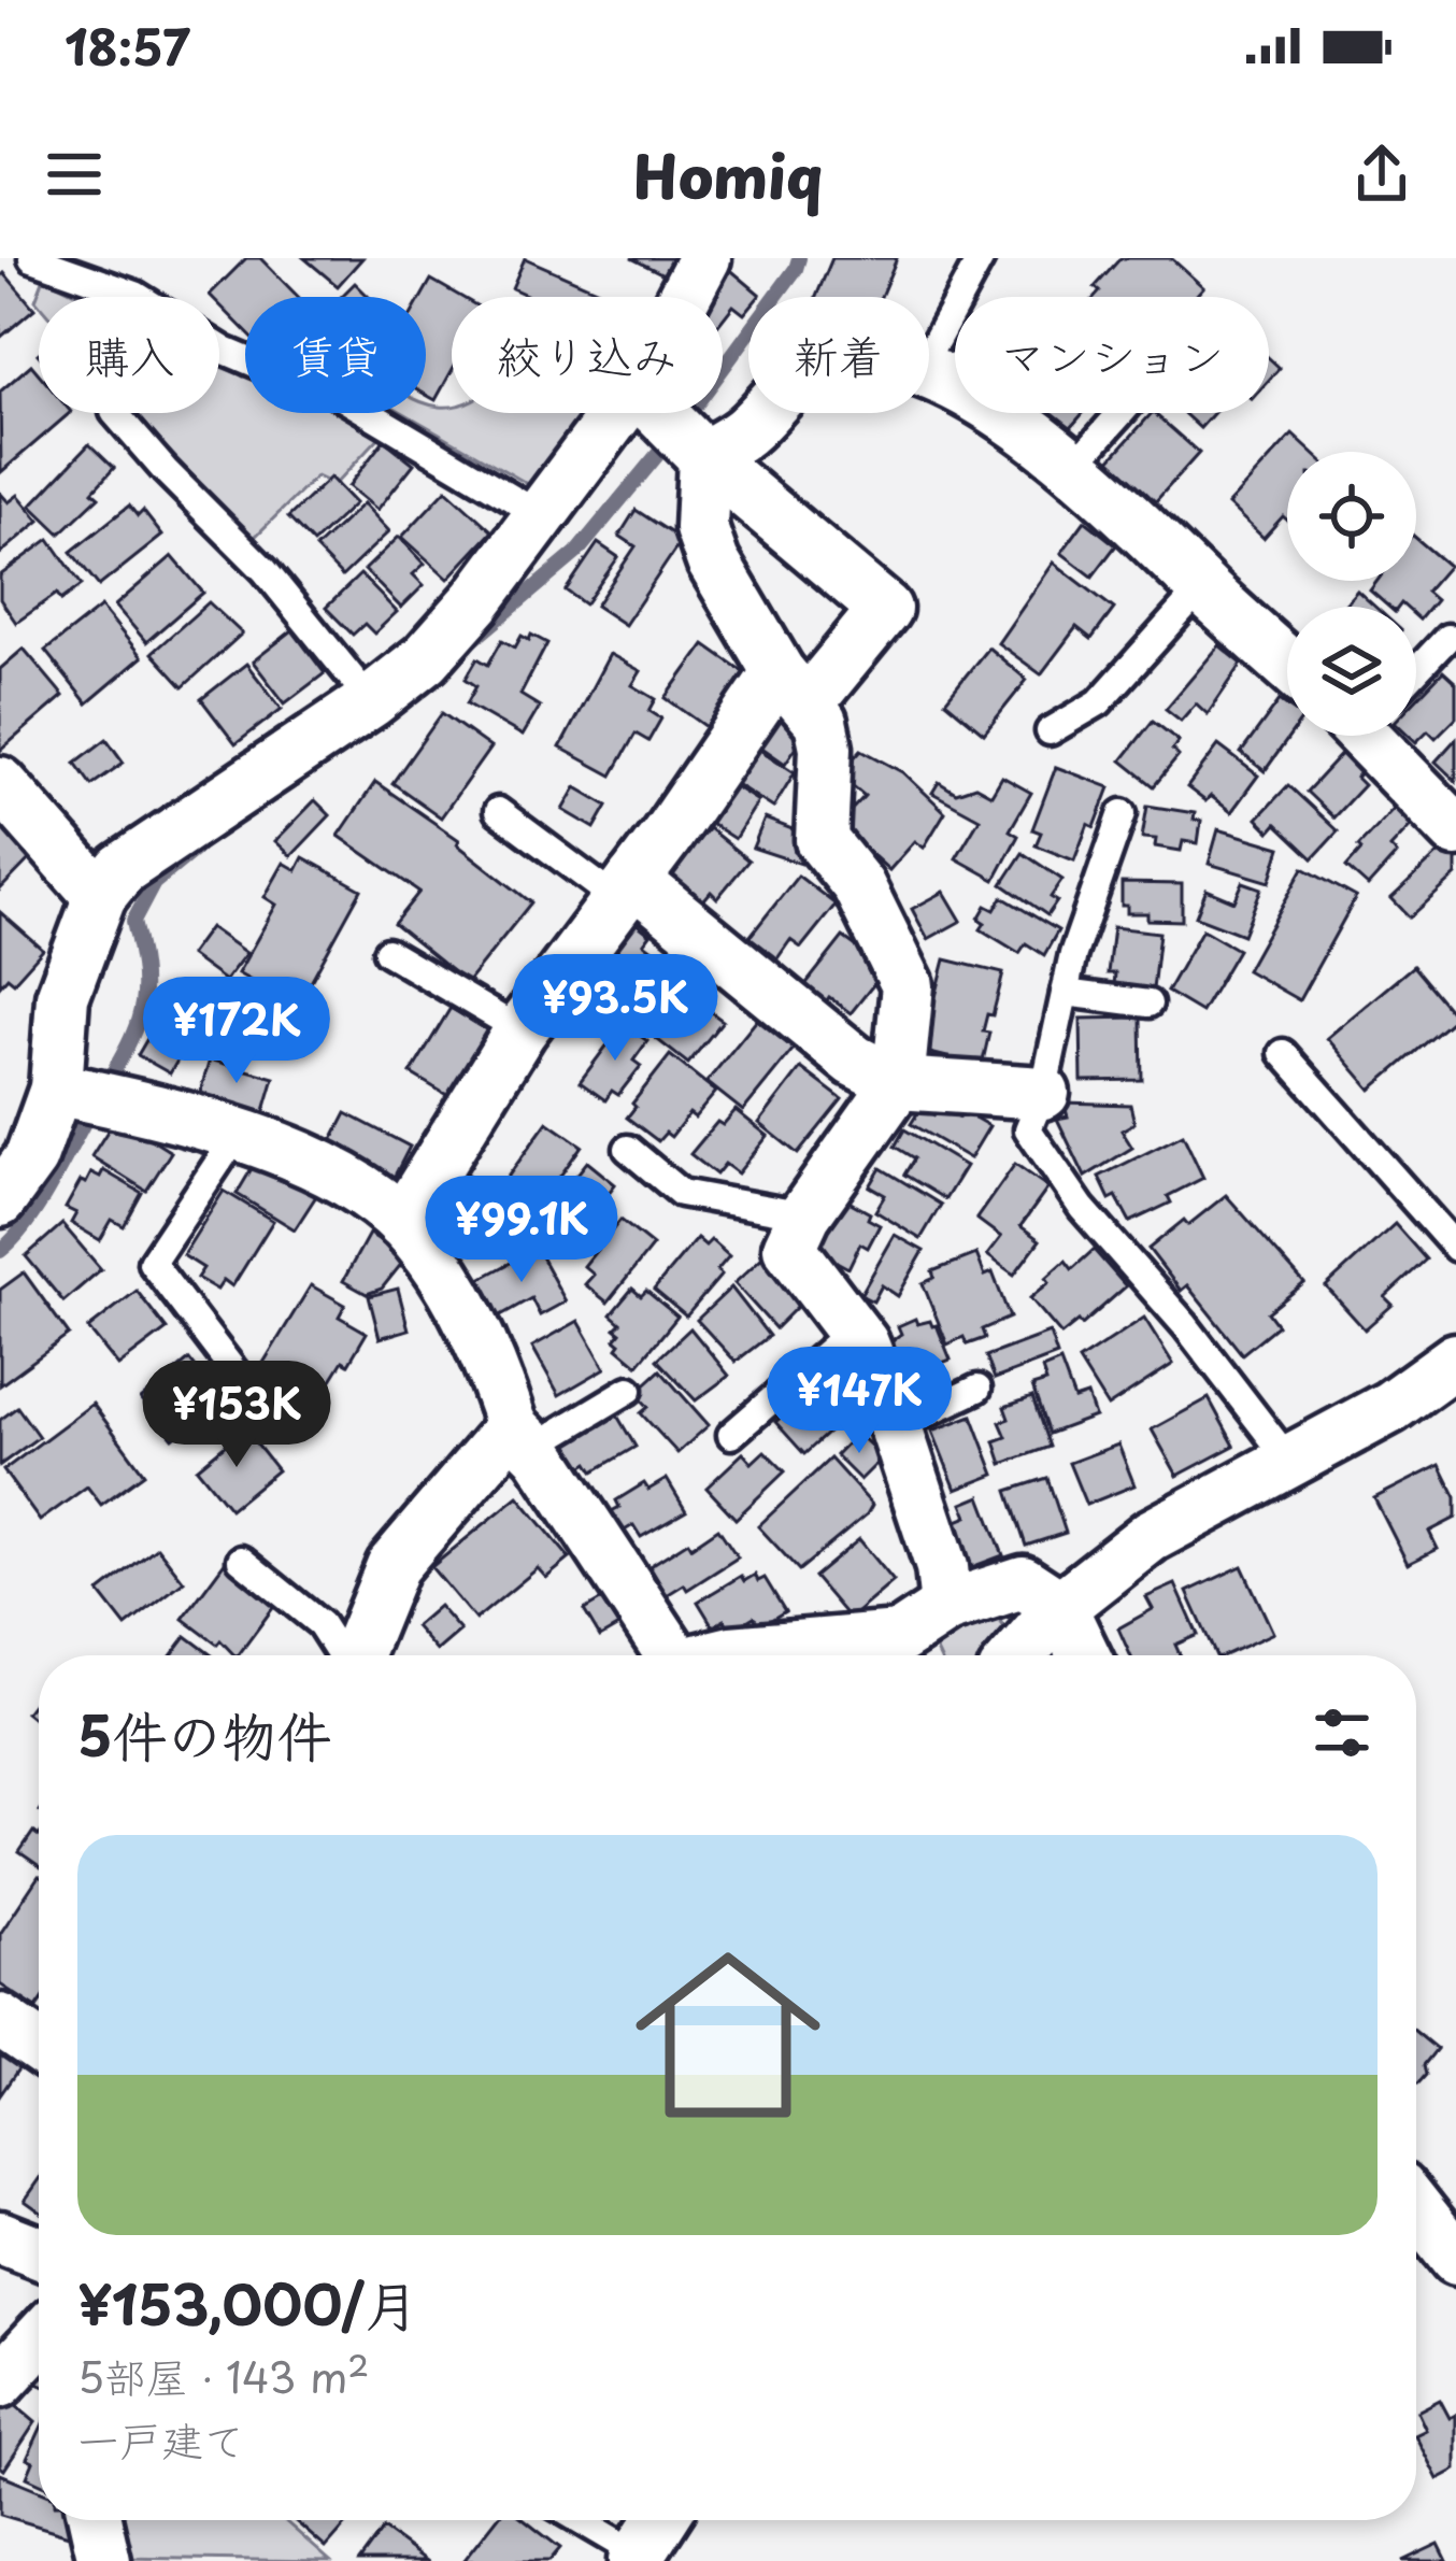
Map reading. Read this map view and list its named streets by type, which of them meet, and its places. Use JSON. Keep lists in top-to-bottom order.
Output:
{
  "page": {
    "status": "18:57",
    "header": "Homiq",
    "chip": [
      "購入",
      "賃貸",
      "絞り込み",
      "新着",
      "マンション"
    ],
    "price": [
      "¥93.5K",
      "¥172K",
      "¥99.1K",
      "¥147K",
      "¥153K"
    ],
    "heading": "5件の物件",
    "list": [
      {
        "name": "¥153,000/月",
        "note": "5部屋 · 143 m² · 一戸建て"
      }
    ]
  }
}
